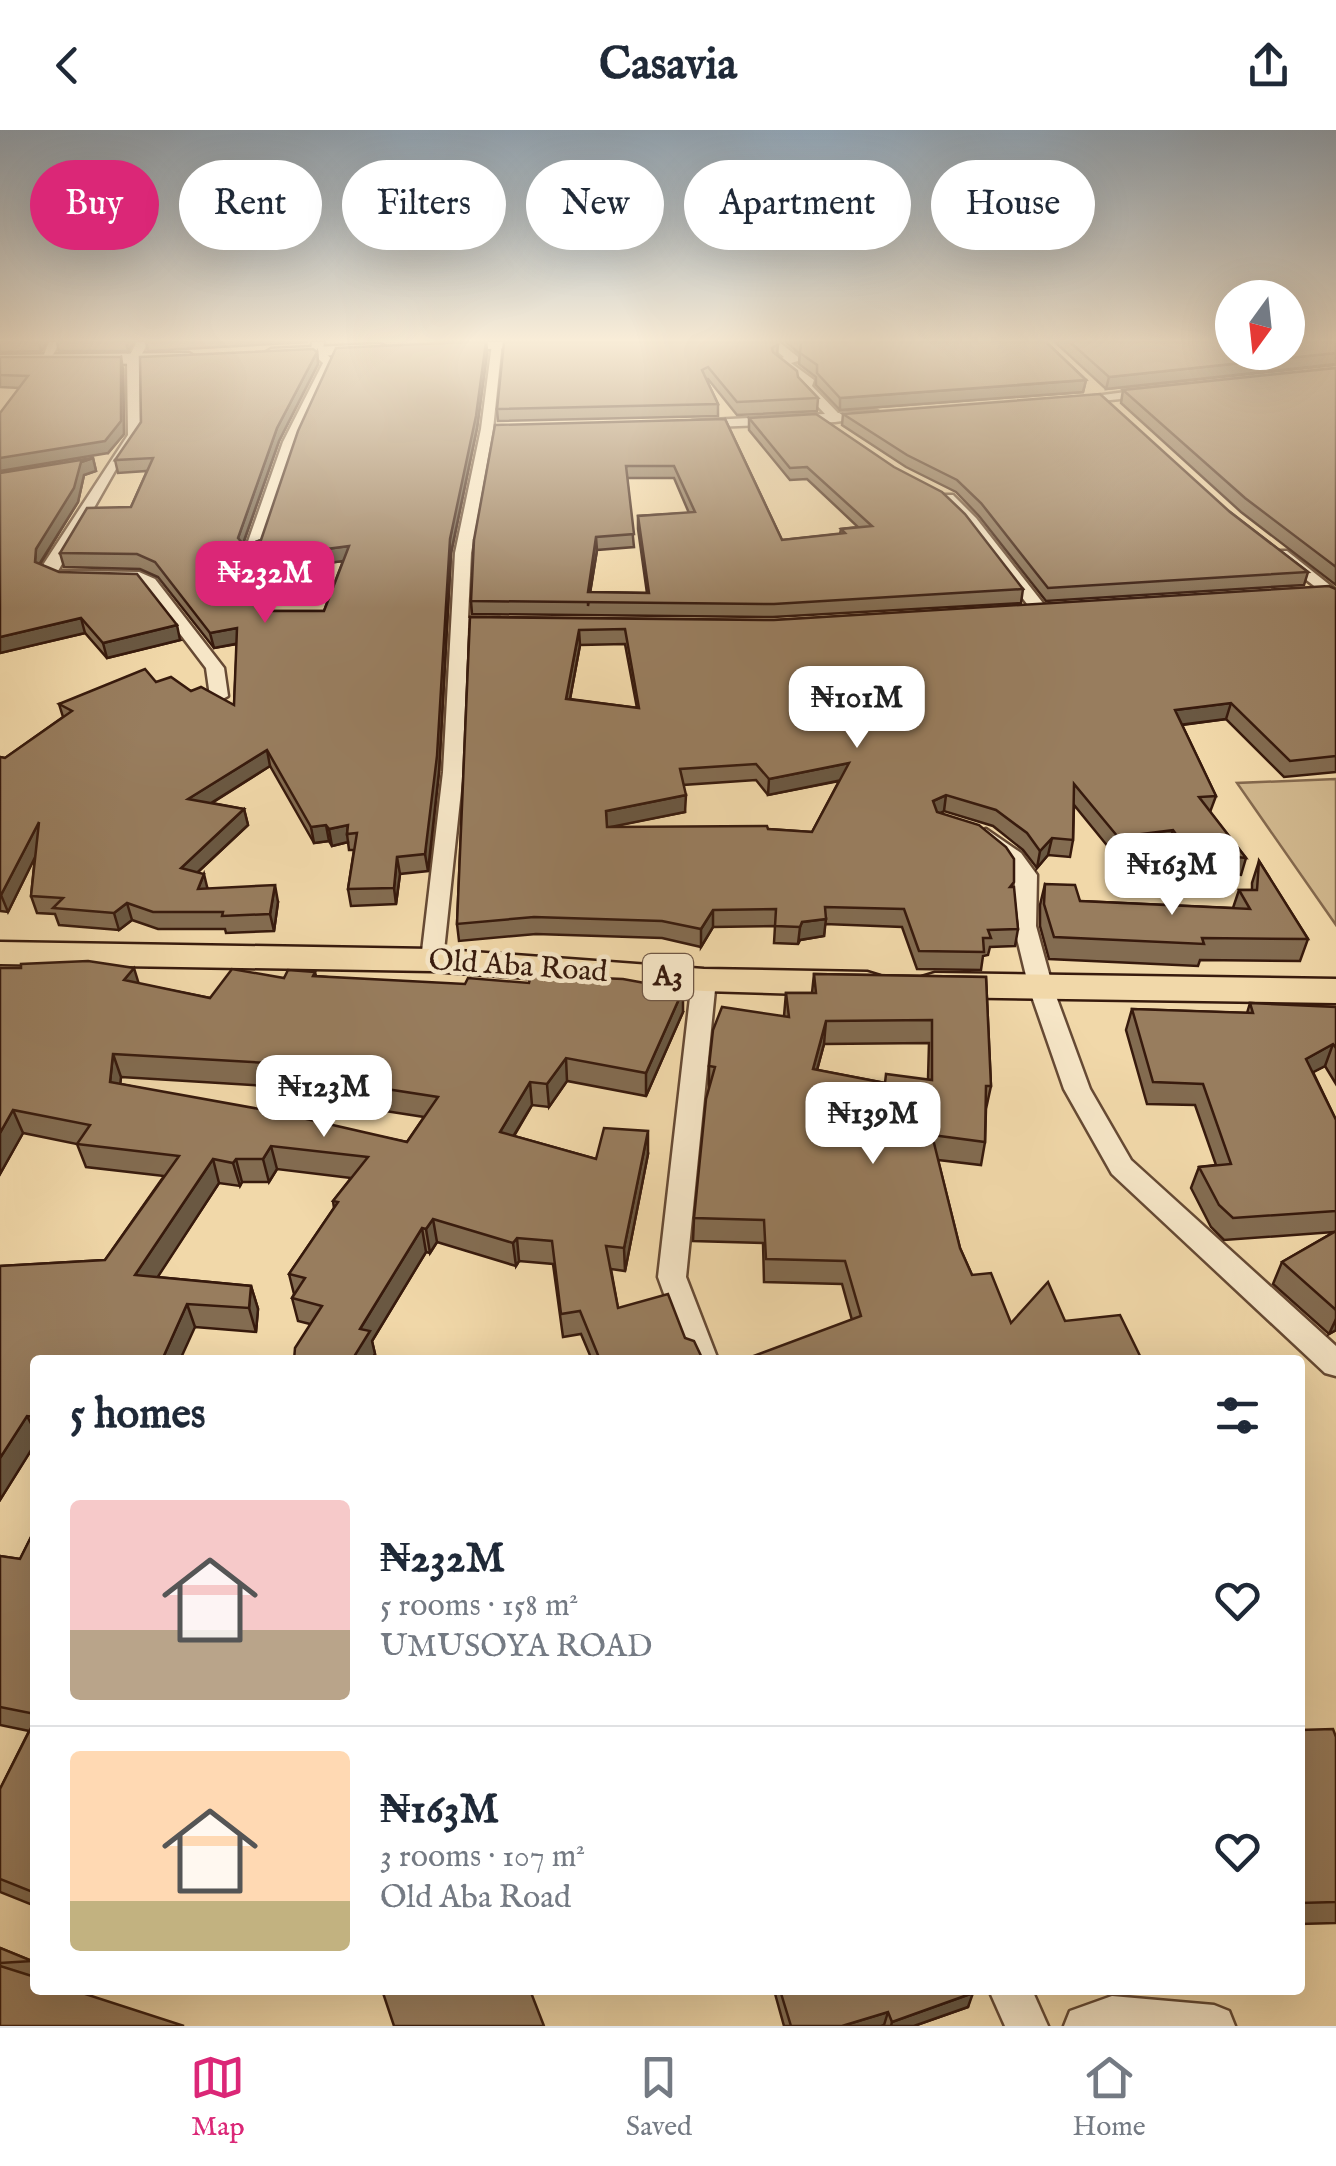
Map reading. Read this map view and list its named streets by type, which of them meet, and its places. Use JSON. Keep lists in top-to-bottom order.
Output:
{
  "streets": {
    "main road": ["Old Aba Road", "A3"]
  },
  "north": "bottom",
  "page": {
    "header": "Casavia",
    "chip": [
      "Buy",
      "Rent",
      "Filters",
      "New",
      "Apartment",
      "House"
    ],
    "price": [
      "₦232M",
      "₦101M",
      "₦163M",
      "₦123M",
      "₦139M"
    ],
    "heading": "5 homes",
    "list": [
      {
        "name": "₦232M",
        "note": "5 rooms · 158 m² · UMUSOYA ROAD"
      },
      {
        "name": "₦163M",
        "note": "3 rooms · 107 m² · Old Aba Road"
      }
    ],
    "tabs": ["Map", "Saved", "Home"]
  }
}
